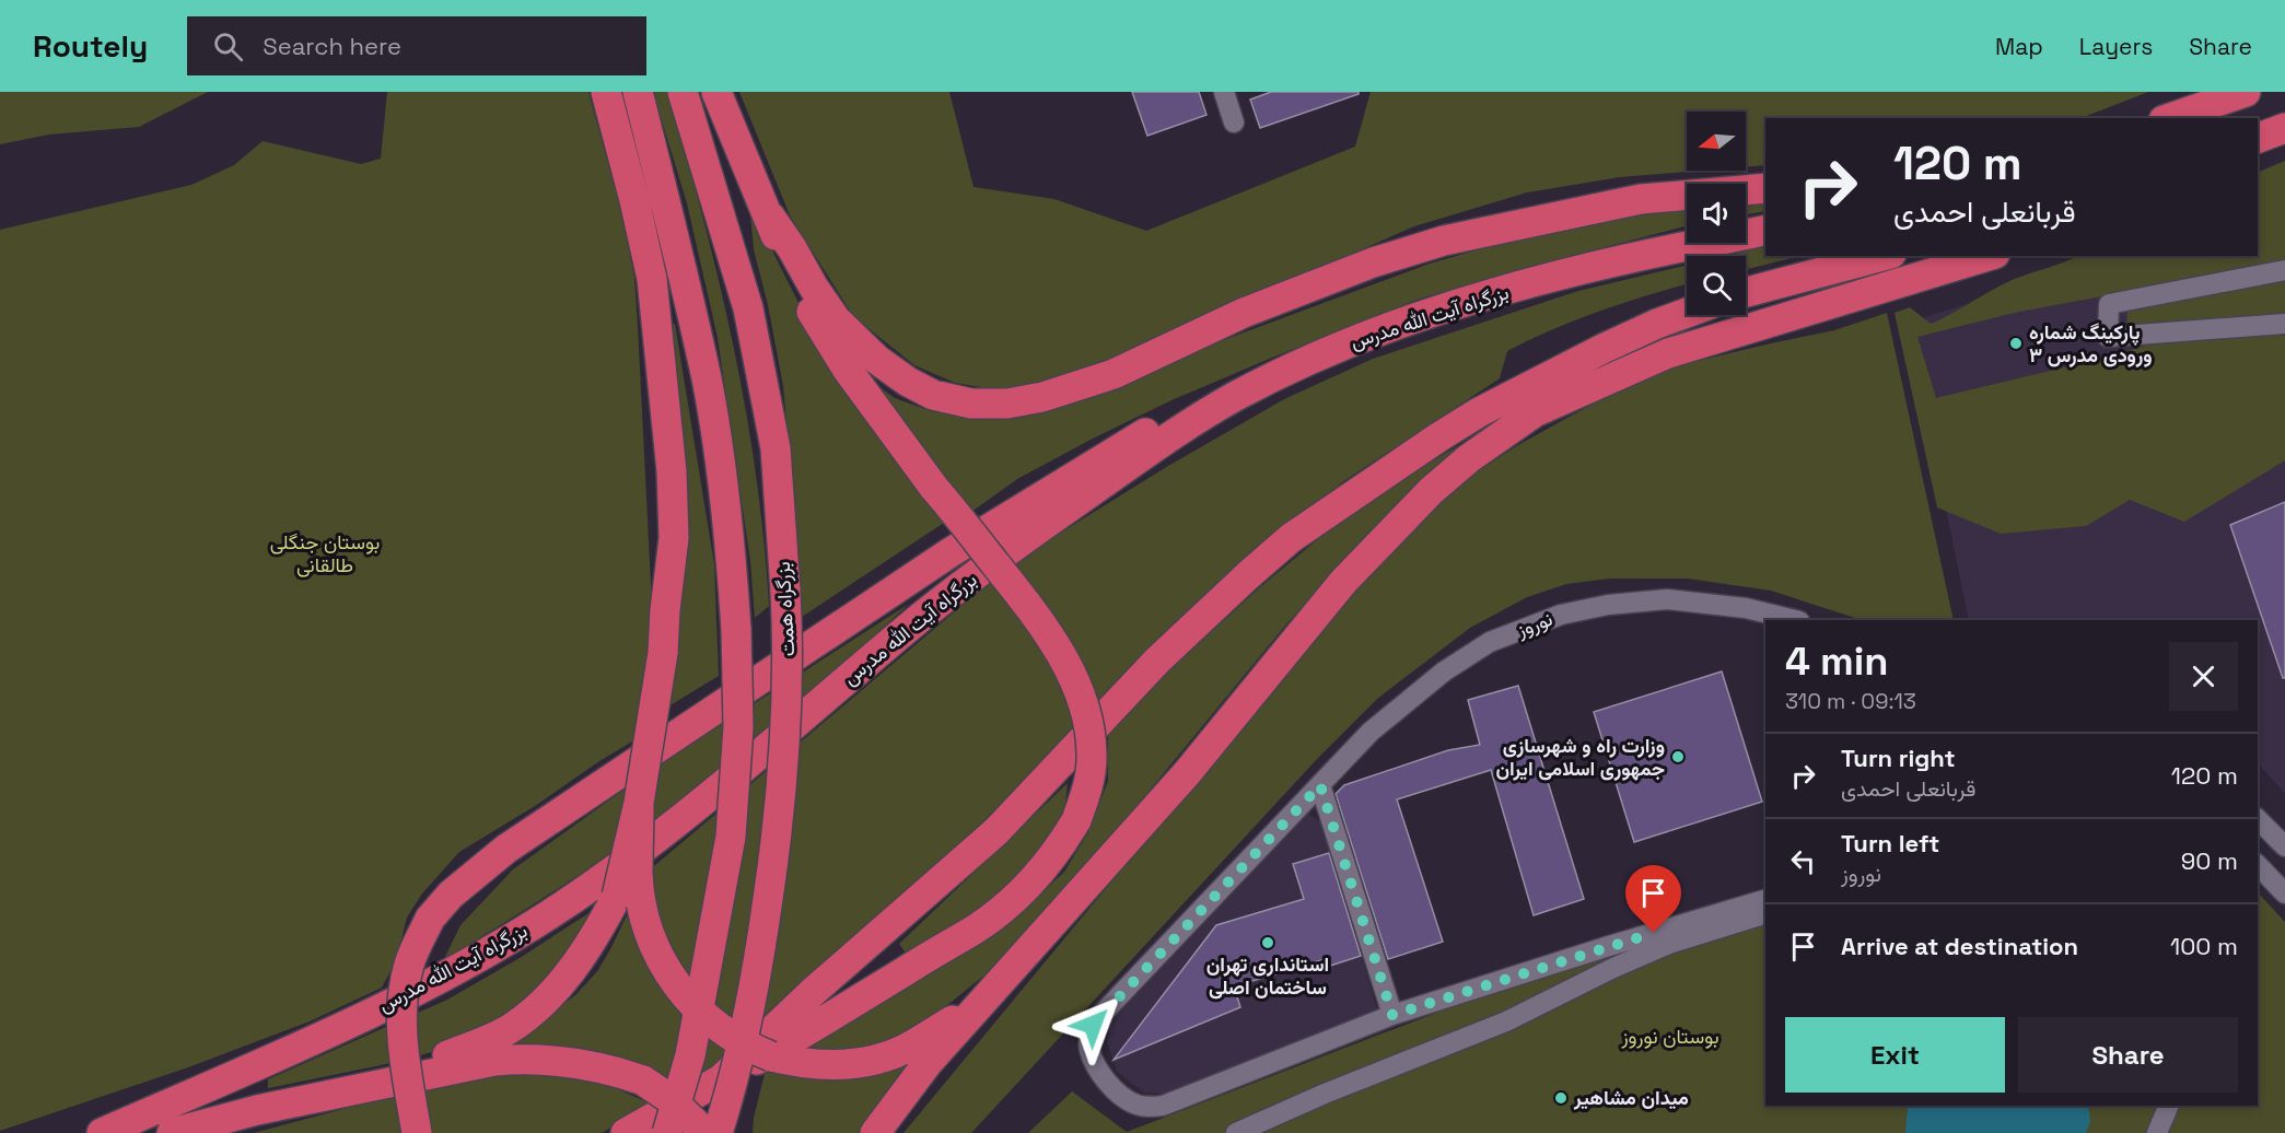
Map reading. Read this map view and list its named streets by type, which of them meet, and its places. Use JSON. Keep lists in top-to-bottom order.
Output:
{
  "streets": {
    "highway": ["بزرگراه آیت الله مدرس", "بزرگراه همت"],
    "street": ["نوروز"]
  },
  "parks": ["بوستان جنگلی طالقانی", "بوستان نوروز"],
  "places": [
    "پارکینگ شماره ۳ ورودی مدرس",
    "وزارت راه و شهرسازی جمهوری اسلامی ایران",
    "استانداری تهران ساختمان اصلی",
    "میدان مشاهیر"
  ],
  "north": "left",
  "page": {
    "header": "Routely",
    "search": "Search here",
    "nav": ["Map", "Layers", "Share"],
    "turn": ["120 m", "قربانعلی احمدی"],
    "heading": ["4 min", "310 m · 09:13"],
    "list": [
      {
        "name": "Turn right",
        "note": "قربانعلی احمدی",
        "value": "120 m"
      },
      {
        "name": "Turn left",
        "note": "نوروز",
        "value": "90 m"
      },
      {
        "name": "Arrive at destination",
        "value": "100 m"
      }
    ],
    "buttons": ["Exit", "Share"]
  }
}
